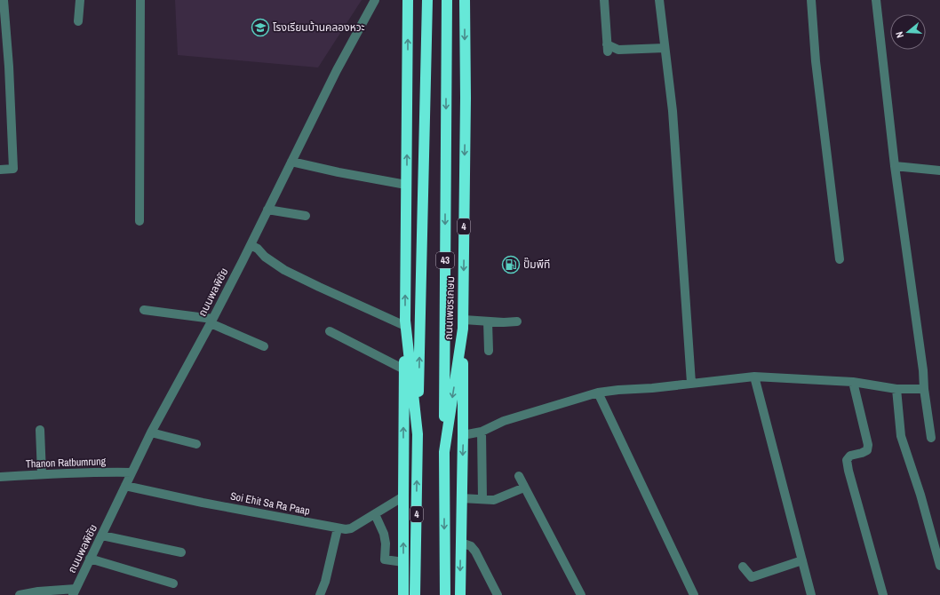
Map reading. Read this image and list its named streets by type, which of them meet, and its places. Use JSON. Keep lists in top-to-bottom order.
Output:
{
  "streets": {
    "highway": ["4", "43", "ถนนเพชรเกษม"],
    "street": ["ถนนพลพิชัย", "Thanon Ratbumrung", "Soi Ehit Sa Ra Paap"]
  },
  "crossings": [
    ["4", "43"],
    ["43", "ถนนเพชรเกษม"],
    ["ถนนพลพิชัย", "Thanon Ratbumrung"],
    ["ถนนพลพิชัย", "Soi Ehit Sa Ra Paap"]
  ],
  "places": {
    "school or university": ["โรงเรียนบ้านคลองหวะ"],
    "fuel station": ["ปั๊มพีที"]
  },
  "north": "left"
}
